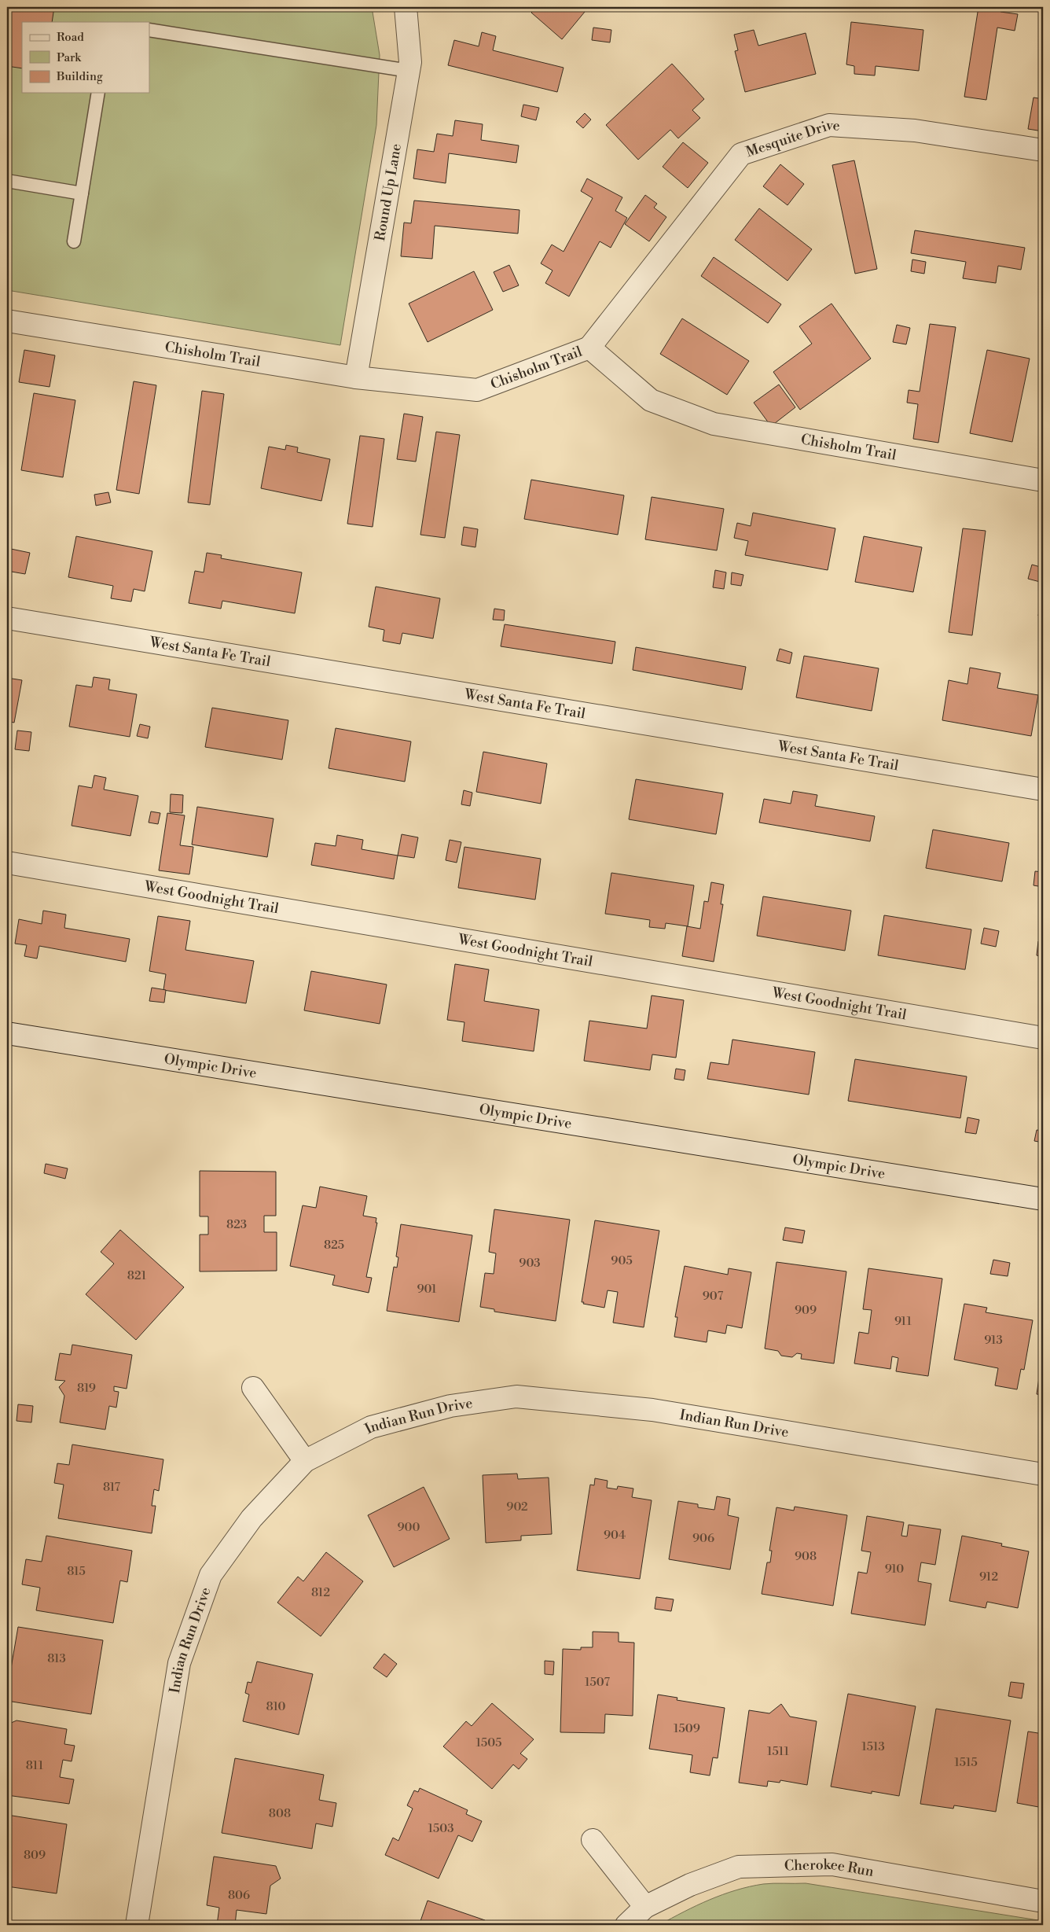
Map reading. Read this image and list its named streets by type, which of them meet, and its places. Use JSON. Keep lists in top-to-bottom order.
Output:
{
  "streets": {
    "street": [
      "Mesquite Drive",
      "Round Up Lane",
      "Chisholm Trail",
      "West Santa Fe Trail",
      "West Goodnight Trail",
      "Olympic Drive",
      "Indian Run Drive",
      "Cherokee Run"
    ]
  },
  "crossings": [
    ["Mesquite Drive", "Chisholm Trail"],
    ["Round Up Lane", "Chisholm Trail"]
  ],
  "house_numbers": [
    "823",
    "825",
    "905",
    "903",
    "821",
    "901",
    "907",
    "909",
    "911",
    "913",
    "819",
    "817",
    "902",
    "900",
    "904",
    "906",
    "908",
    "910",
    "815",
    "912",
    "812",
    "813",
    "1507",
    "810",
    "1509",
    "1505",
    "1513",
    "1511",
    "1515",
    "811",
    "808",
    "1503",
    "809",
    "806"
  ],
  "legend": ["Road", "Park", "Building"]
}
